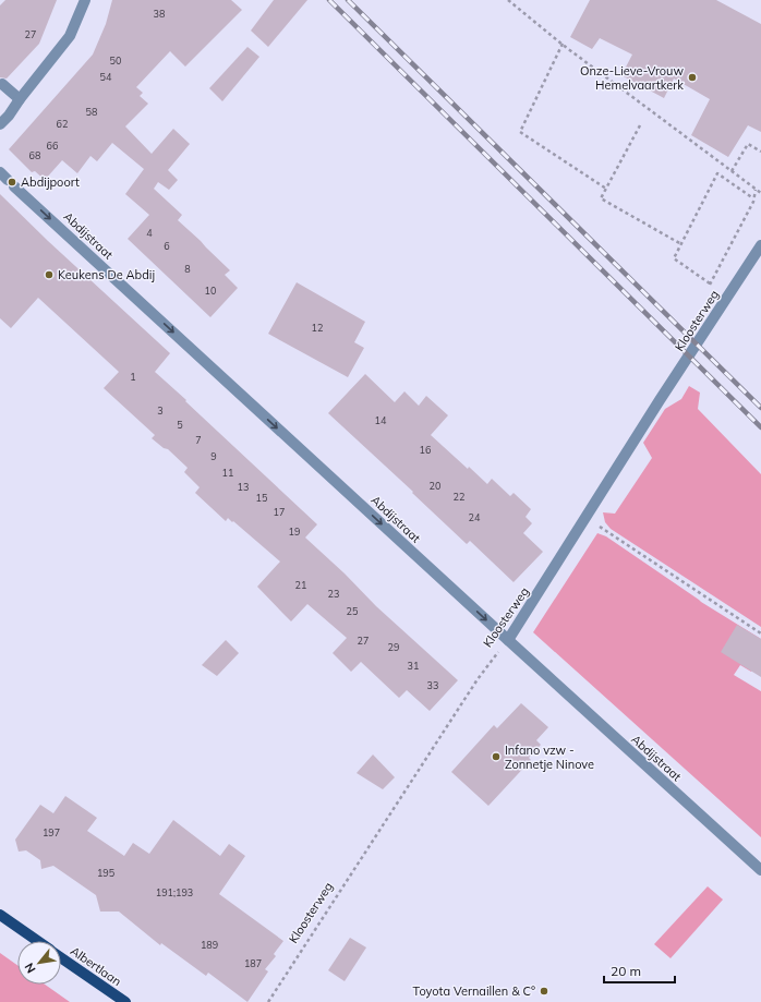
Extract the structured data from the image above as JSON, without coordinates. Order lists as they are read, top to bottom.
{
  "streets": {
    "main road": ["Albertlaan"],
    "street": ["Abdijstraat", "Kloosterweg"]
  },
  "crossings": [
    ["Abdijstraat", "Kloosterweg"]
  ],
  "one_way": ["Abdijstraat"],
  "places": [
    "Onze-Lieve-Vrouw Hemelvaartkerk",
    "Abdijpoort",
    "Keukens De Abdij",
    "Infano vzw - Zonnetje Ninove",
    "Toyota Vernaillen & C°"
  ],
  "house_numbers": [
    "38",
    "27",
    "50",
    "54",
    "58",
    "62",
    "66",
    "68",
    "4",
    "6",
    "8",
    "10",
    "12",
    "1",
    "3",
    "14",
    "5",
    "7",
    "16",
    "9",
    "11",
    "20",
    "13",
    "22",
    "15",
    "17",
    "24",
    "19",
    "21",
    "23",
    "25",
    "27",
    "29",
    "31",
    "33",
    "197",
    "195",
    "191;193",
    "189",
    "187"
  ],
  "scale_bar": "20 m",
  "north": "bottom left"
}
